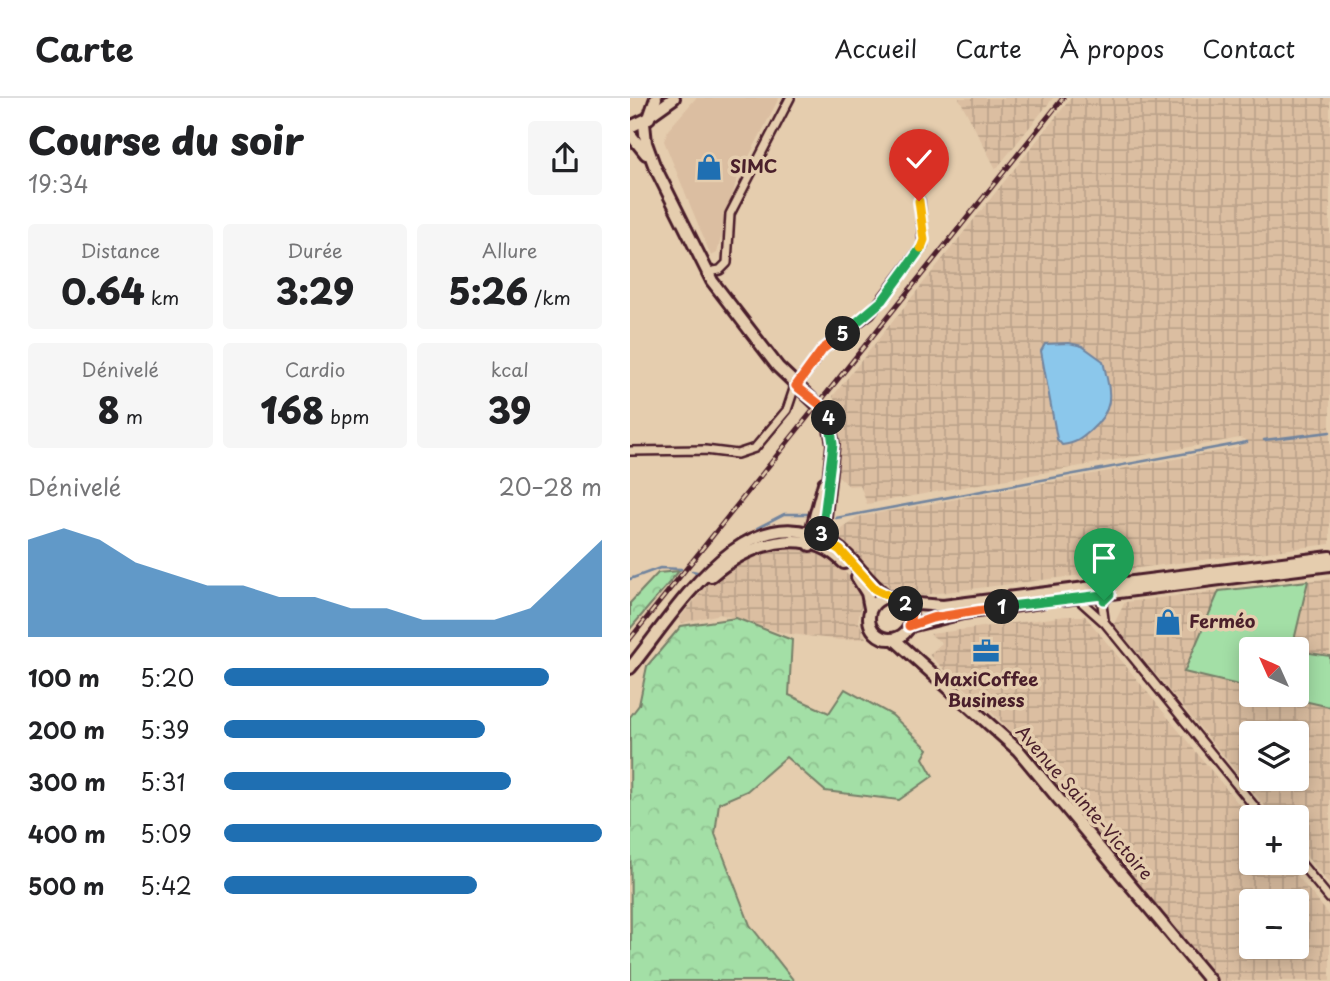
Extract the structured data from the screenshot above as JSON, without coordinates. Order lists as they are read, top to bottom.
{
  "streets": {
    "main road": ["Avenue Sainte-Victoire"]
  },
  "places": {
    "shop": ["SIMC", "Ferméo"],
    "office": ["MaxiCoffee Business"]
  },
  "north": "top left",
  "page": {
    "header": "Carte",
    "nav": [
      "Accueil",
      "Carte",
      "À propos",
      "Contact"
    ],
    "heading": ["Course du soir", "19:34"],
    "stats": [
      ["Distance", "0.64 km"],
      ["Durée", "3:29"],
      ["Allure", "5:26 /km"],
      ["Dénivelé", "8 m"],
      ["Cardio", "168 bpm"],
      ["kcal", "39"]
    ],
    "pins": [
      "5",
      "4",
      "3",
      "2",
      "1"
    ],
    "chart": ["Dénivelé", "20–28 m"],
    "map_buttons": ["+", "−"],
    "list": [
      {
        "name": "100 m",
        "note": "5:20"
      },
      {
        "name": "200 m",
        "note": "5:39"
      },
      {
        "name": "300 m",
        "note": "5:31"
      },
      {
        "name": "400 m",
        "note": "5:09"
      },
      {
        "name": "500 m",
        "note": "5:42"
      }
    ]
  }
}
